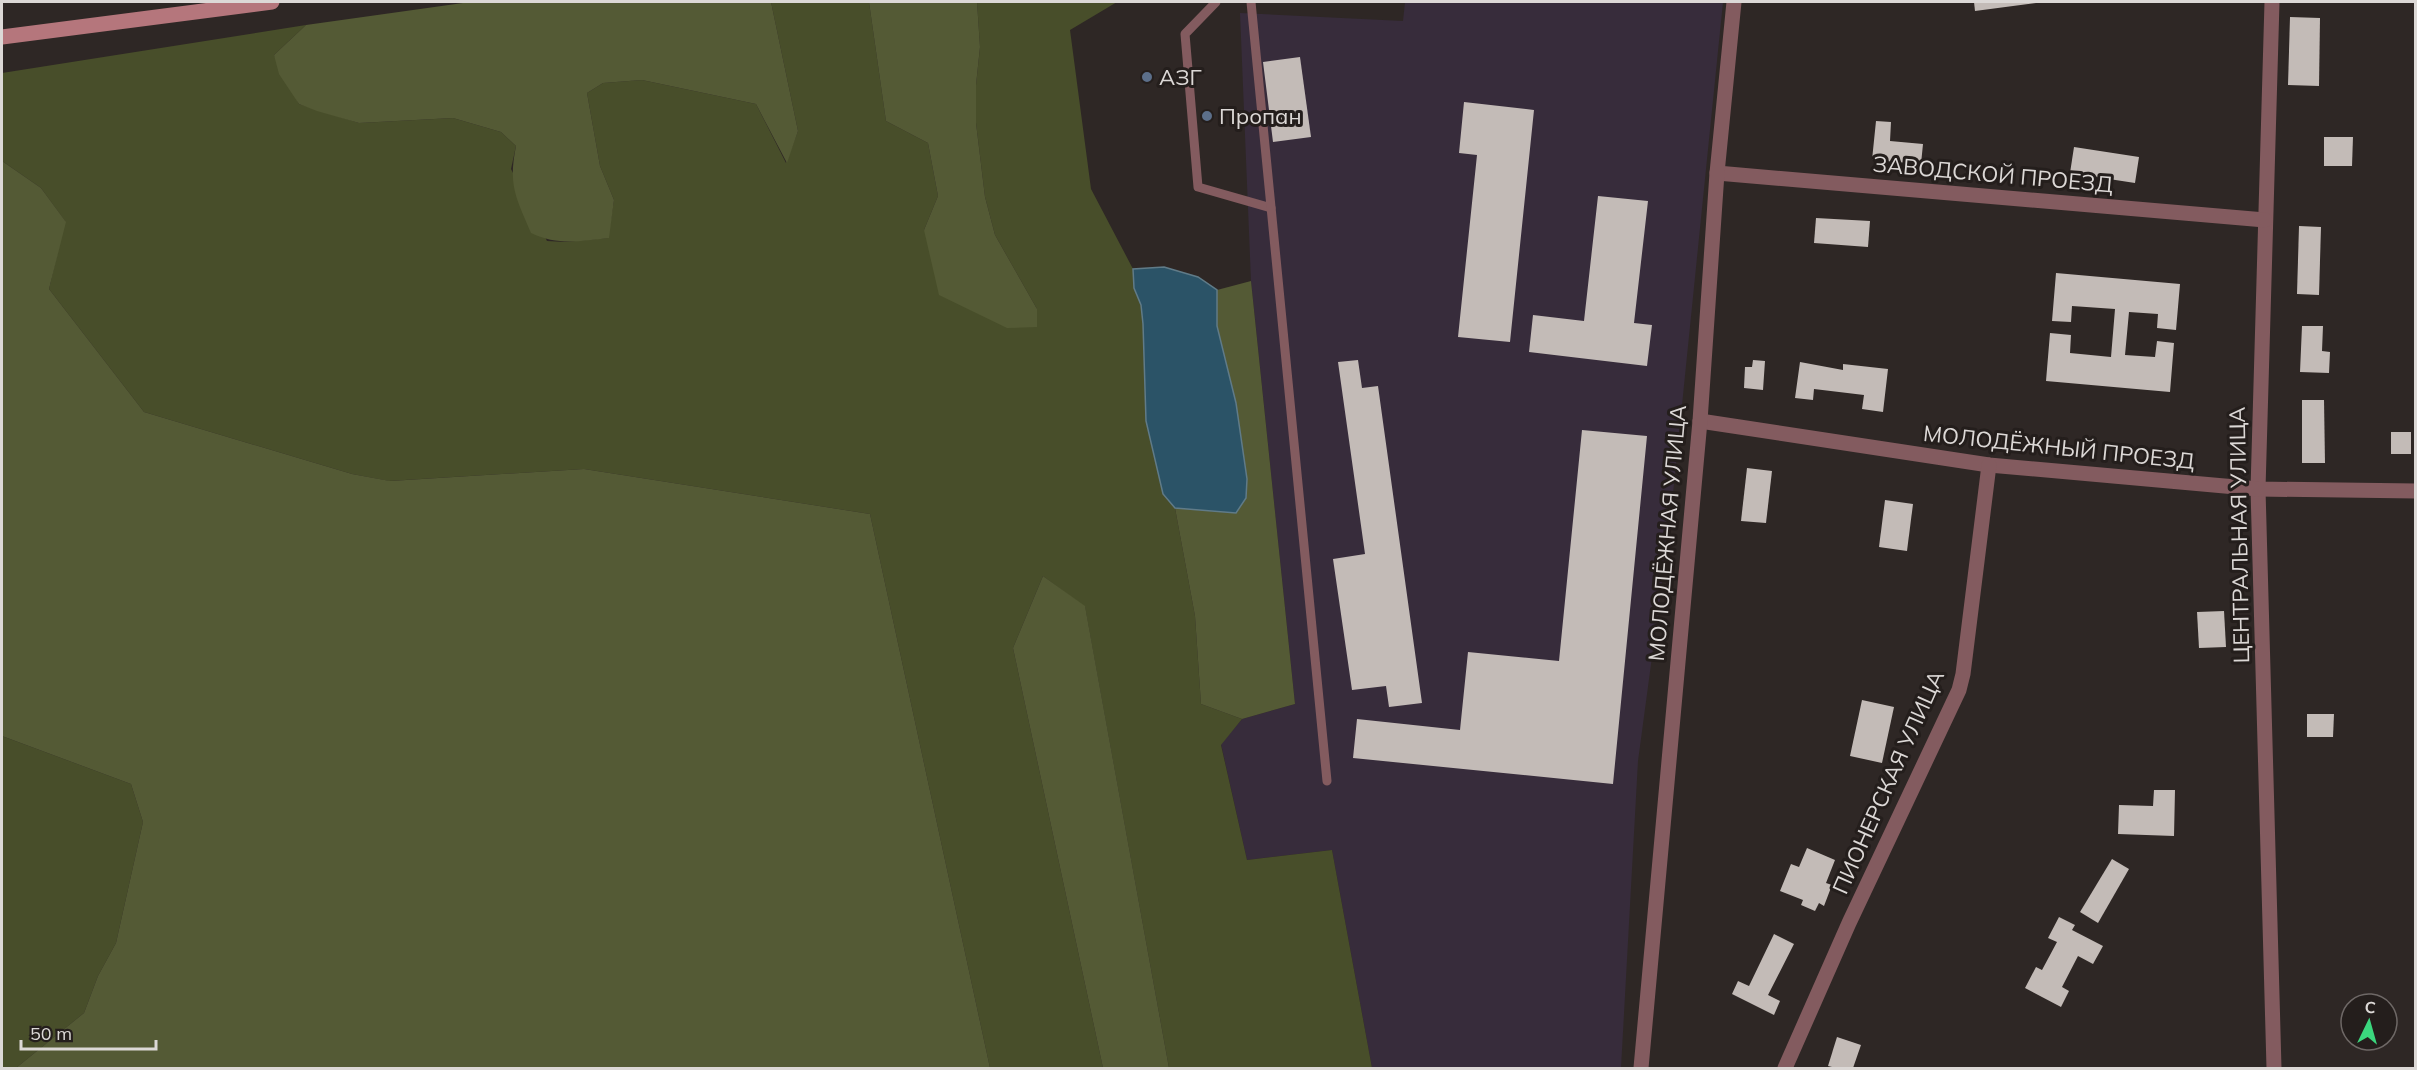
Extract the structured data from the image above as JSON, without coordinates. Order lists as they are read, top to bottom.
{
  "streets": {
    "street": [
      "ЗАВОДСКОЙ ПРОЕЗД",
      "МОЛОДЁЖНЫЙ ПРОЕЗД",
      "МОЛОДЁЖНАЯ УЛИЦА",
      "ЦЕНТРАЛЬНАЯ УЛИЦА",
      "ПИОНЕРСКАЯ УЛИЦА"
    ]
  },
  "crossings": [
    ["ЗАВОДСКОЙ ПРОЕЗД", "МОЛОДЁЖНАЯ УЛИЦА"],
    ["ЗАВОДСКОЙ ПРОЕЗД", "ЦЕНТРАЛЬНАЯ УЛИЦА"],
    ["МОЛОДЁЖНЫЙ ПРОЕЗД", "МОЛОДЁЖНАЯ УЛИЦА"],
    ["МОЛОДЁЖНЫЙ ПРОЕЗД", "ЦЕНТРАЛЬНАЯ УЛИЦА"],
    ["МОЛОДЁЖНЫЙ ПРОЕЗД", "ПИОНЕРСКАЯ УЛИЦА"]
  ],
  "places": ["АЗГ", "Пропан"],
  "scale_bar": "50 m",
  "north": "top"
}
